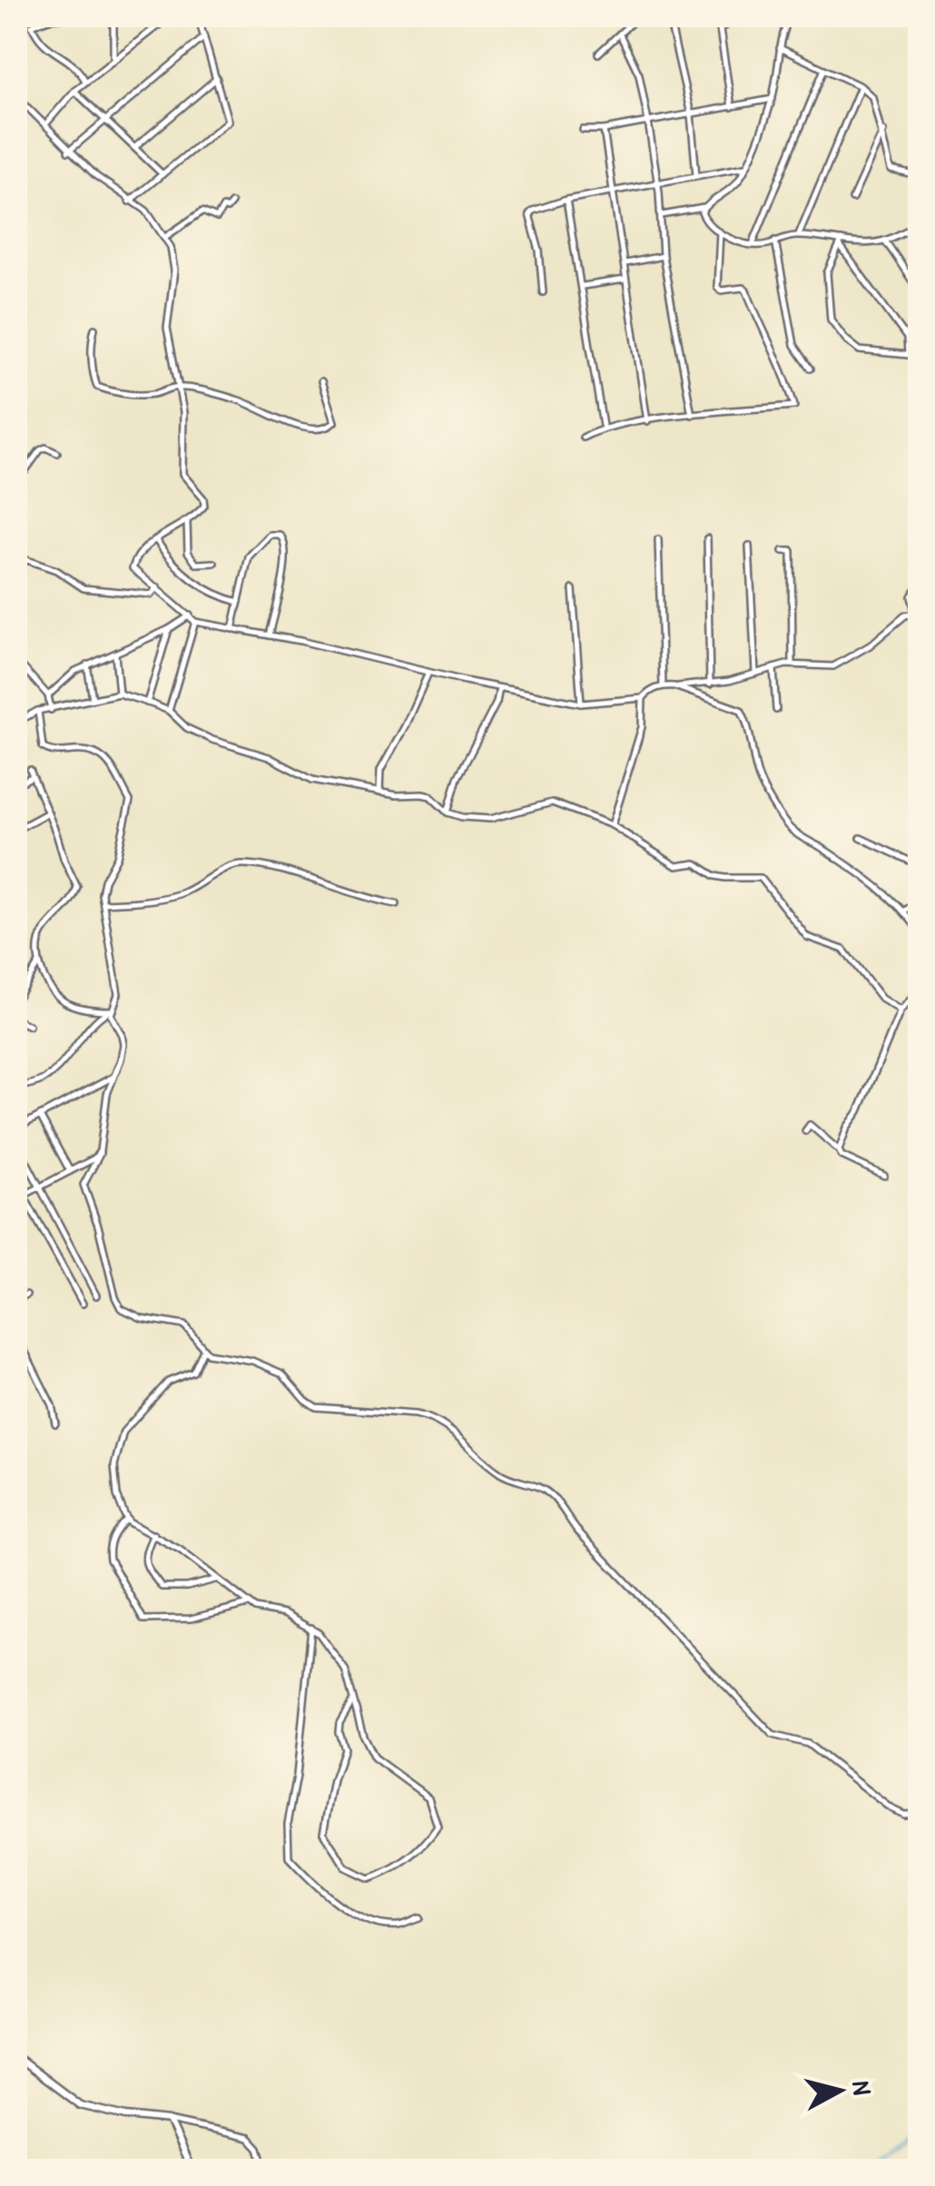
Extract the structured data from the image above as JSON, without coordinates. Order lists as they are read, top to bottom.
{
  "north": "right"
}
